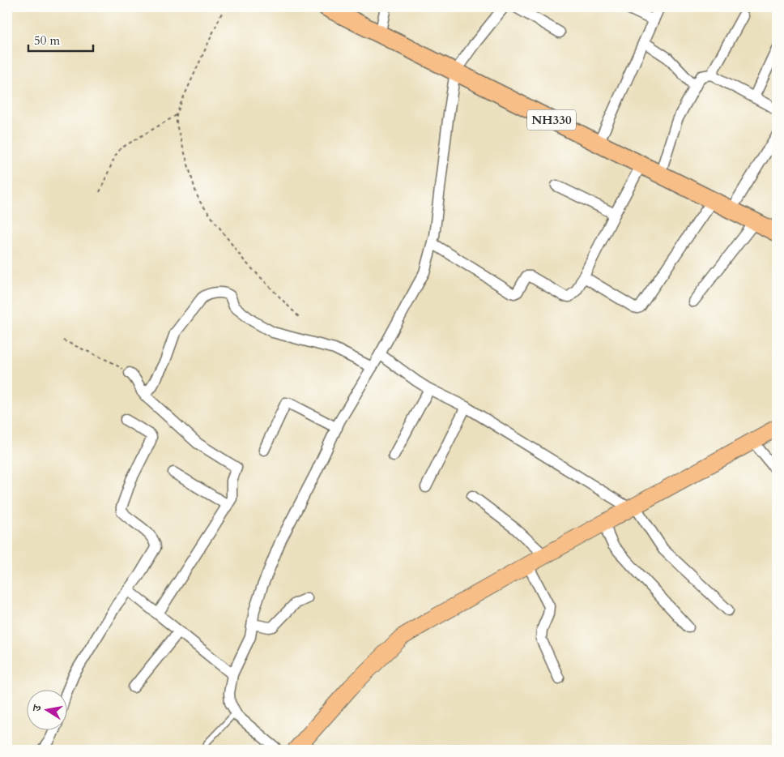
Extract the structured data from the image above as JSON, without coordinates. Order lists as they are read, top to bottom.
{
  "streets": {
    "highway": ["NH330"]
  },
  "scale_bar": "50 m",
  "north": "left"
}
